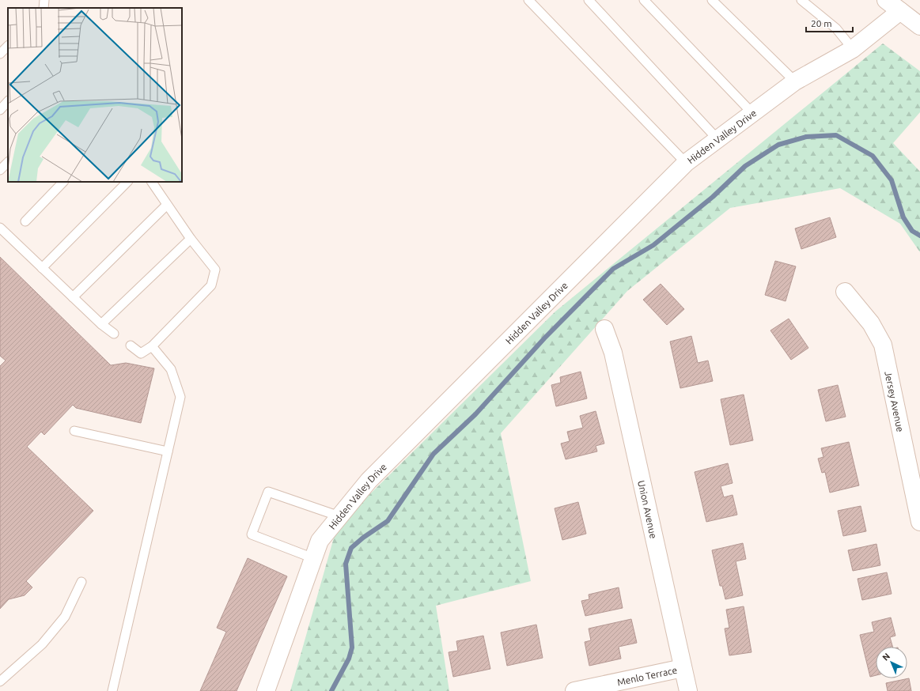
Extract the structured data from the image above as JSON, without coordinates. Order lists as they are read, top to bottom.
{
  "streets": {
    "street": [
      "Hidden Valley Drive",
      "Jersey Avenue",
      "Union Avenue",
      "Menlo Terrace"
    ]
  },
  "crossings": [
    ["Union Avenue", "Menlo Terrace"]
  ],
  "scale_bar": "20 m",
  "north": "top left"
}
